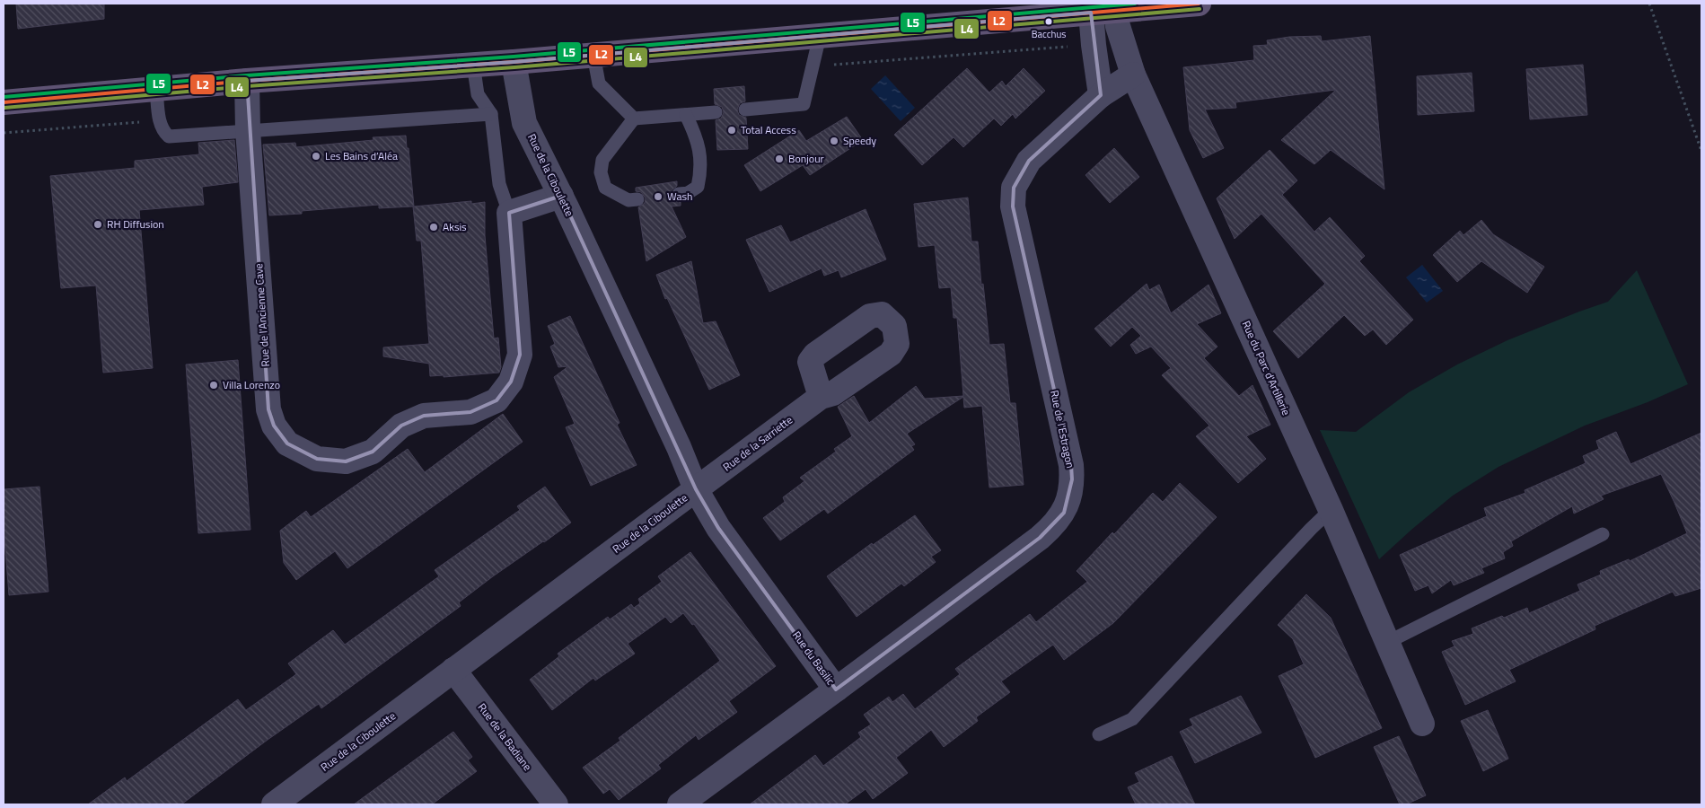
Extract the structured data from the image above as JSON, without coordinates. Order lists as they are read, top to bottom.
{
  "streets": {
    "street": [
      "Rue de la Ciboulette",
      "Rue de l'Ancienne Cave",
      "Rue du Parc d'Artillerie",
      "Rue de l'Estragon",
      "Rue de la Sarriette",
      "Rue du Basilic",
      "Rue de la Badiane"
    ]
  },
  "crossings": [
    ["Rue de la Ciboulette", "Rue de la Sarriette"],
    ["Rue de la Ciboulette", "Rue du Basilic"],
    ["Rue de la Ciboulette", "Rue de la Badiane"],
    ["Rue du Parc d'Artillerie", "Rue de l'Estragon"],
    ["Rue de l'Estragon", "Rue du Basilic"],
    ["Rue de la Sarriette", "Rue du Basilic"]
  ],
  "places": [
    "Bacchus",
    "Total Access",
    "Speedy",
    "Les Bains d’Aléa",
    "Bonjour",
    "Wash",
    "RH Diffusion",
    "Aksis",
    "Villa Lorenzo"
  ],
  "lines": ["transit line L2", "transit line L5", "transit line L4"]
}
